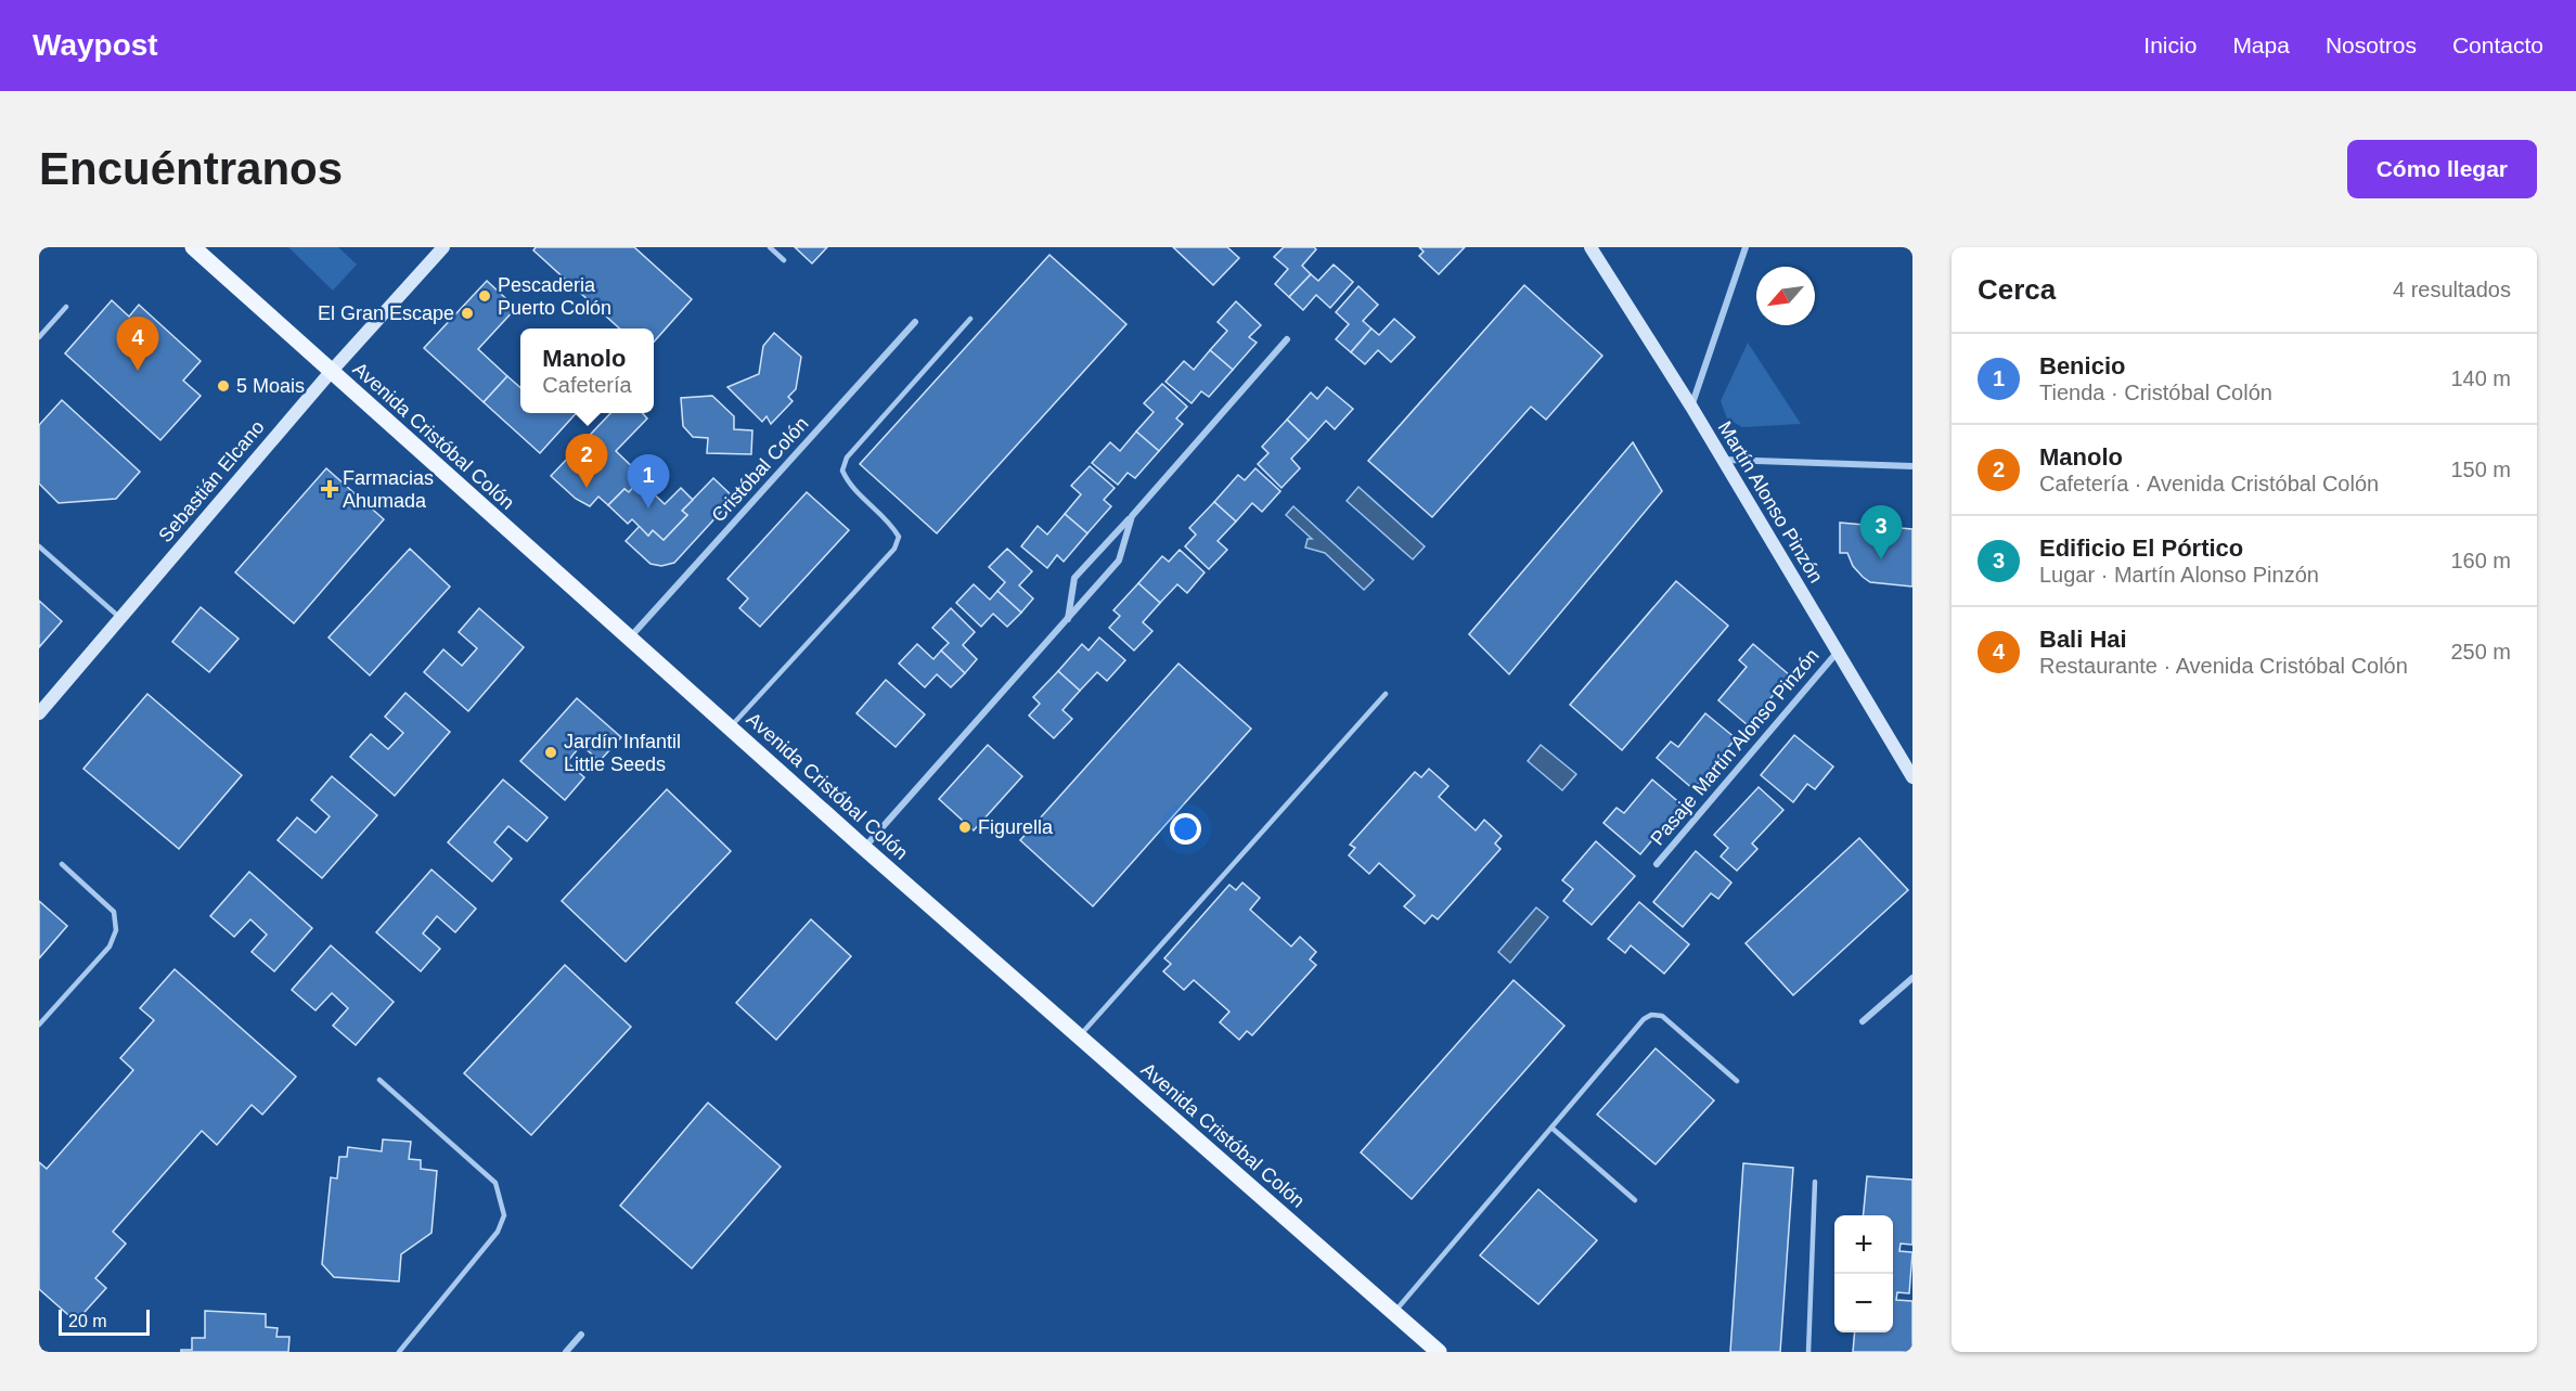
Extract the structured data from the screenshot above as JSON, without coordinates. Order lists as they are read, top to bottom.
{
  "streets": {
    "main road": ["Avenida Cristóbal Colón"],
    "street": [
      "Cristóbal Colón",
      "Sebastián Elcano",
      "Martín Alonso Pinzón",
      "Pasaje Martín Alonso Pinzón"
    ]
  },
  "crossings": [
    ["Avenida Cristóbal Colón", "Cristóbal Colón"],
    ["Avenida Cristóbal Colón", "Sebastián Elcano"],
    ["Martín Alonso Pinzón", "Pasaje Martín Alonso Pinzón"]
  ],
  "places": {
    "other": [
      "Pescaderia Puerto Colón",
      "El Gran Escape",
      "5 Moais",
      "Jardín Infantil Little Seeds",
      "Figurella"
    ],
    "health": ["Farmacias Ahumada"]
  },
  "scale_bar": "20 m",
  "north": "bottom left",
  "page": {
    "header": "Waypost",
    "nav": [
      "Inicio",
      "Mapa",
      "Nosotros",
      "Contacto"
    ],
    "buttons": "Cómo llegar",
    "title": "Encuéntranos",
    "heading": ["Cerca", "4 resultados"],
    "pins": [
      "4",
      "2",
      "1",
      "3"
    ],
    "popup": ["Manolo", "Cafetería"],
    "list": [
      {
        "mark": "1",
        "name": "Benicio",
        "note": "Tienda · Cristóbal Colón",
        "value": "140 m"
      },
      {
        "mark": "2",
        "name": "Manolo",
        "note": "Cafetería · Avenida Cristóbal Colón",
        "value": "150 m"
      },
      {
        "mark": "3",
        "name": "Edificio El Pórtico",
        "note": "Lugar · Martín Alonso Pinzón",
        "value": "160 m"
      },
      {
        "mark": "4",
        "name": "Bali Hai",
        "note": "Restaurante · Avenida Cristóbal Colón",
        "value": "250 m"
      }
    ],
    "map_buttons": ["+", "−"],
    "scale": "20 m"
  }
}
